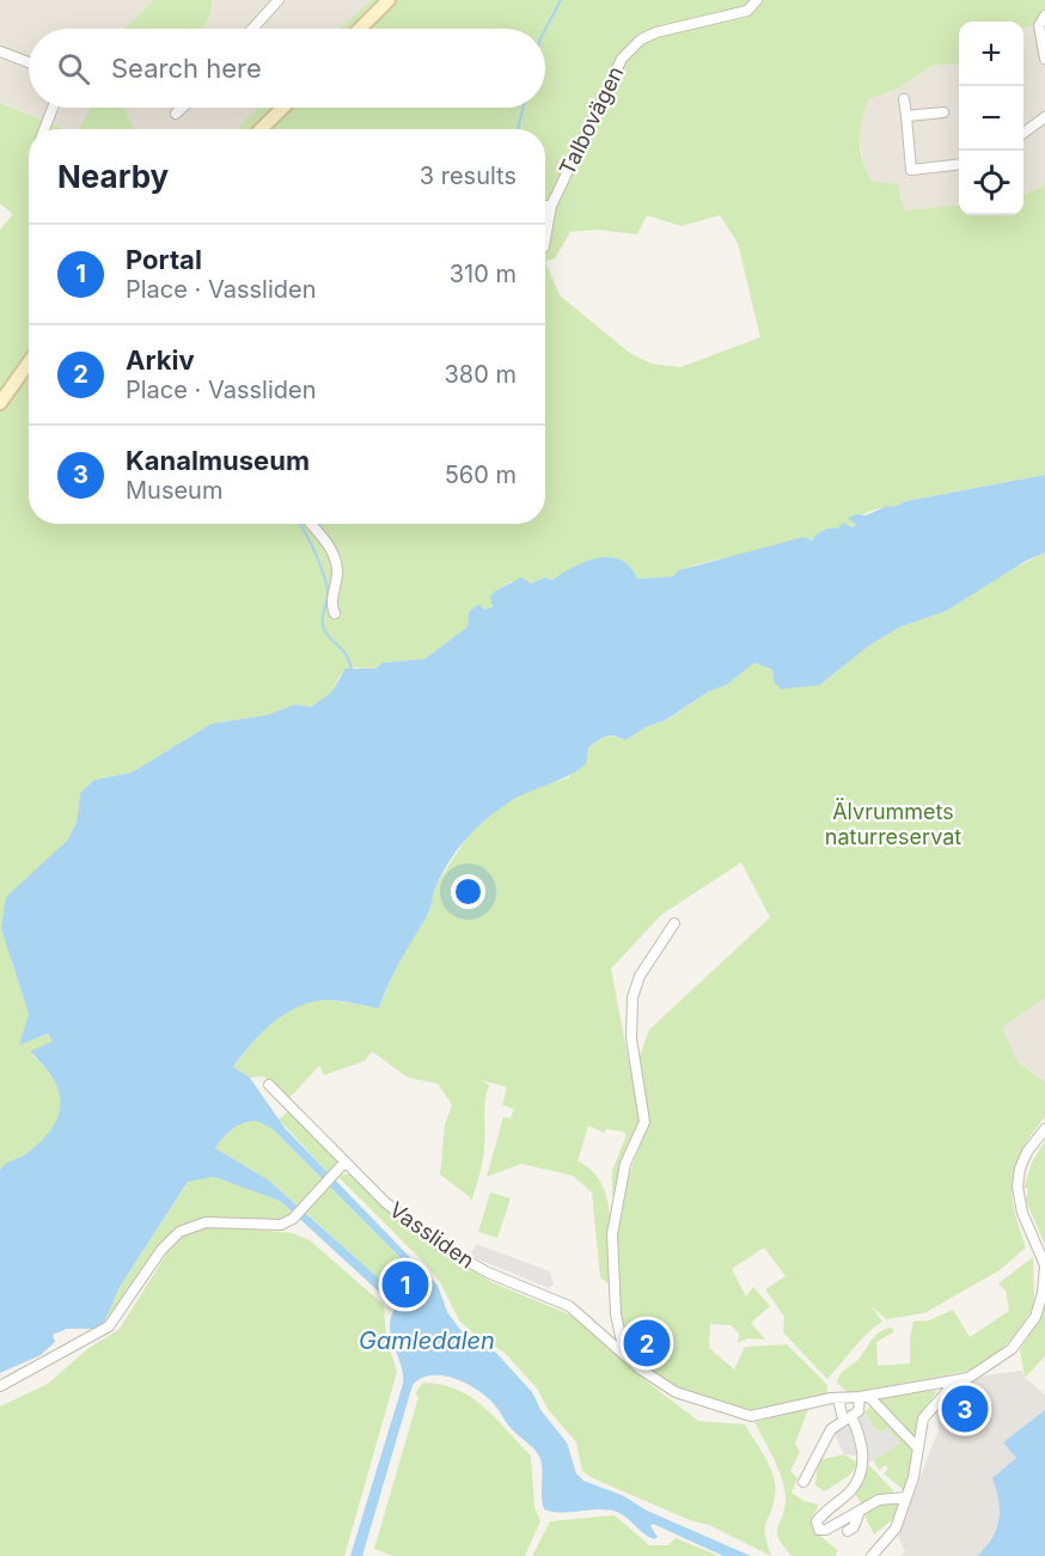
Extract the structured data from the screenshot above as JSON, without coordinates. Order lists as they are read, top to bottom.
{
  "streets": {
    "street": ["Talbovägen", "Vassliden"]
  },
  "water": ["Gamledalen"],
  "parks": ["Älvrummets naturreservat"],
  "page": {
    "map_buttons": ["+", "−"],
    "search": "Search here",
    "heading": ["Nearby", "3 results"],
    "list": [
      {
        "mark": "1",
        "name": "Portal",
        "note": "Place · Vassliden",
        "value": "310 m"
      },
      {
        "mark": "2",
        "name": "Arkiv",
        "note": "Place · Vassliden",
        "value": "380 m"
      },
      {
        "mark": "3",
        "name": "Kanalmuseum",
        "note": "Museum",
        "value": "560 m"
      }
    ],
    "pins": ["1", "2", "3"]
  }
}
